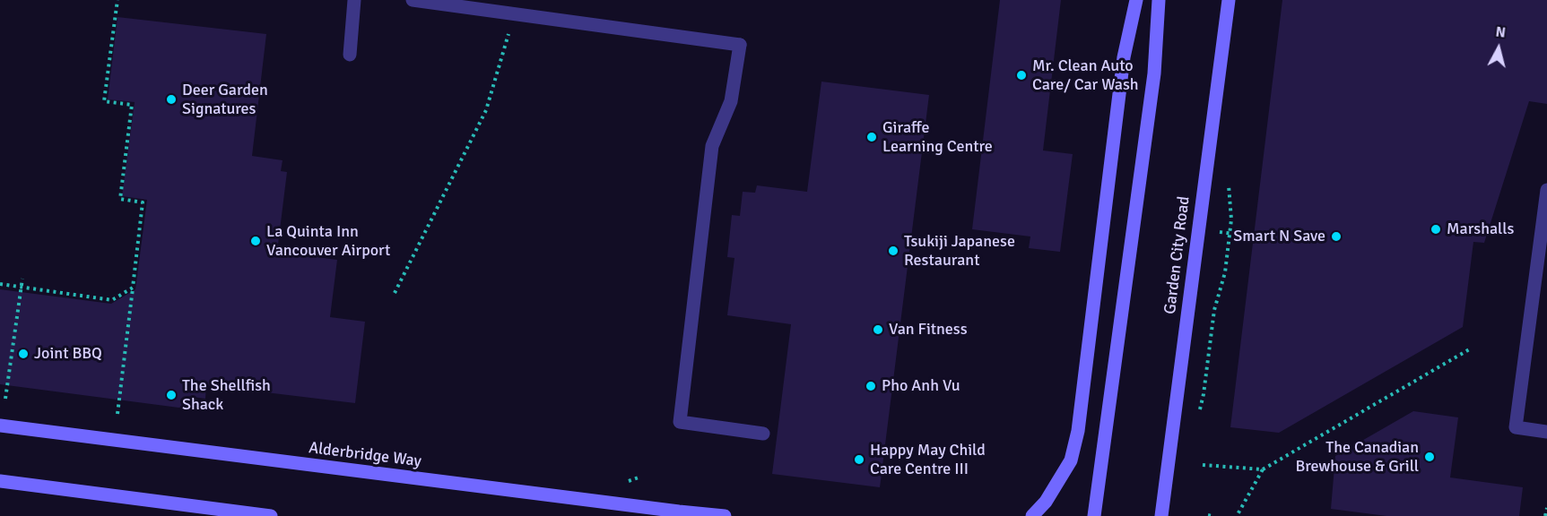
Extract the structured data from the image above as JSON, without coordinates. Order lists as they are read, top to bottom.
{
  "streets": {
    "main road": ["Garden City Road", "Alderbridge Way"]
  },
  "places": [
    "Mr. Clean Auto Care/ Car Wash",
    "Deer Garden Signatures",
    "Giraffe Learning Centre",
    "Marshalls",
    "Smart N Save",
    "La Quinta Inn Vancouver Airport",
    "Tsukiji Japanese Restaurant",
    "Van Fitness",
    "Joint BBQ",
    "Pho Anh Vu",
    "The Shellfish Shack",
    "The Canadian Brewhouse & Grill",
    "Happy May Child Care Centre III"
  ],
  "north": "top"
}
